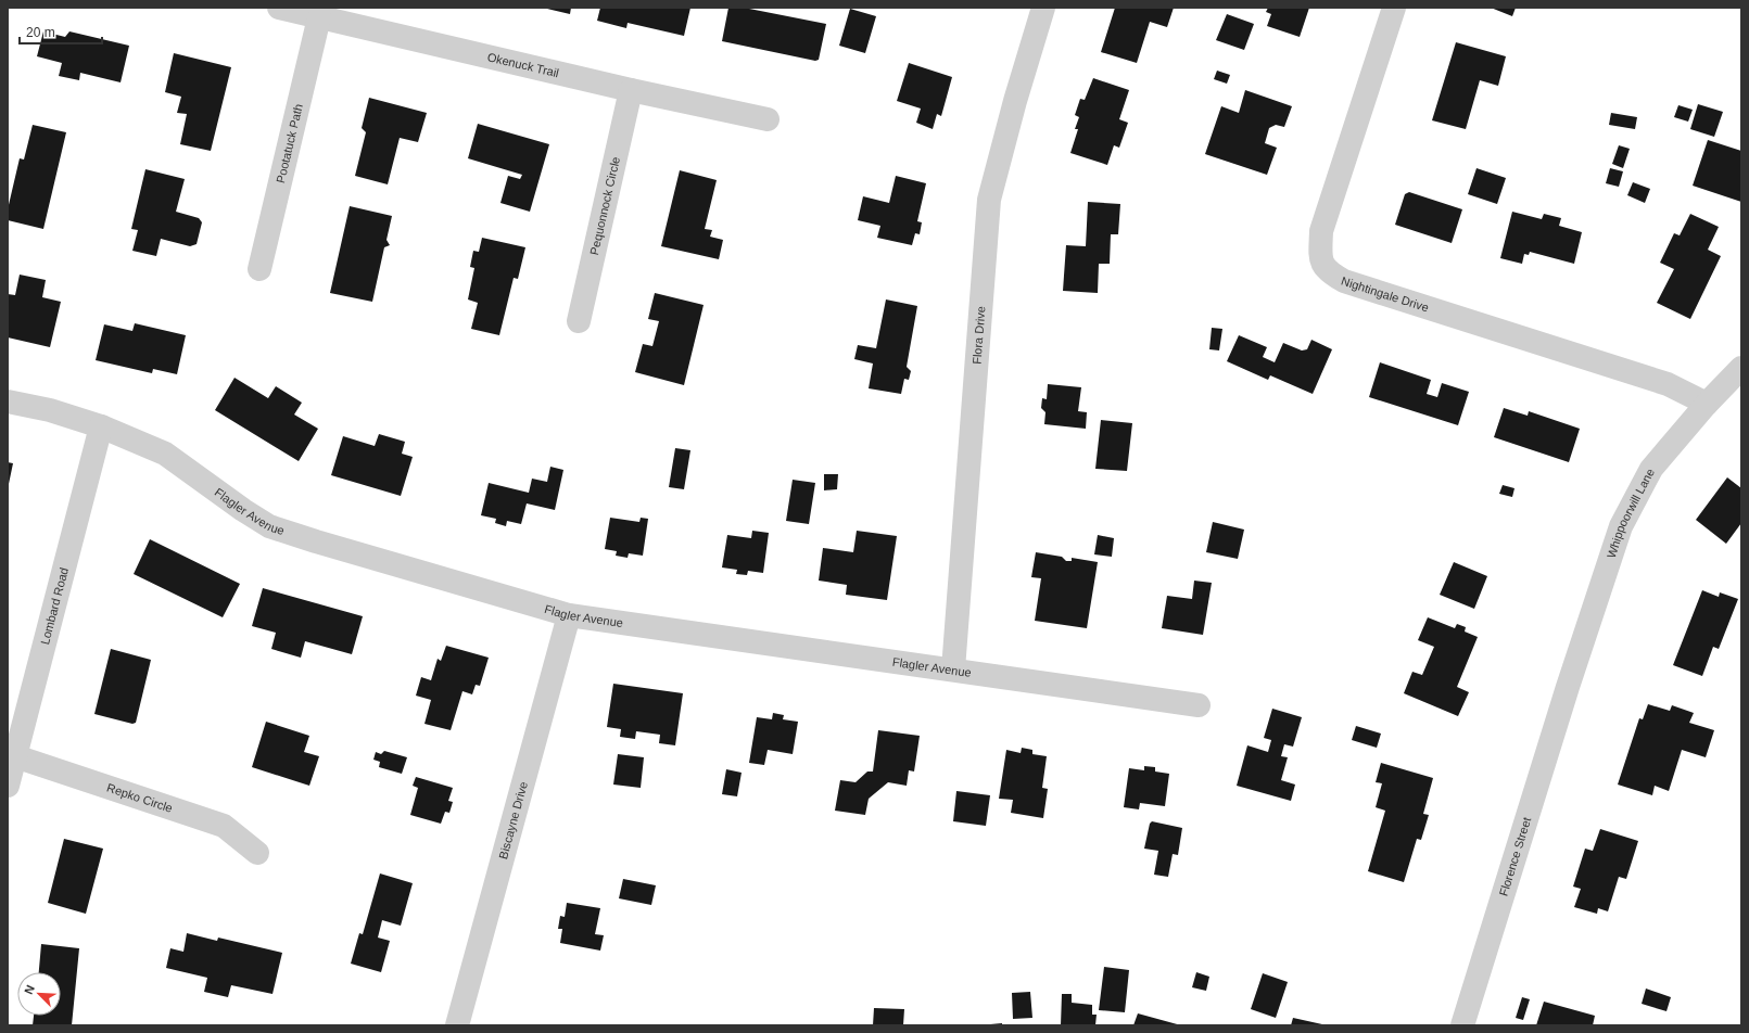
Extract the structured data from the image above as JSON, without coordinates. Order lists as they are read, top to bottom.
{
  "streets": {
    "street": [
      "Okenuck Trail",
      "Pootatuck Path",
      "Pequonnock Circle",
      "Nightingale Drive",
      "Flora Drive",
      "Flagler Avenue",
      "Whippoorwill Lane",
      "Lombard Road",
      "Repko Circle",
      "Biscayne Drive",
      "Florence Street"
    ]
  },
  "crossings": [
    ["Okenuck Trail", "Pootatuck Path"],
    ["Okenuck Trail", "Pequonnock Circle"],
    ["Nightingale Drive", "Whippoorwill Lane"],
    ["Flora Drive", "Flagler Avenue"],
    ["Flagler Avenue", "Lombard Road"],
    ["Flagler Avenue", "Biscayne Drive"],
    ["Whippoorwill Lane", "Florence Street"],
    ["Lombard Road", "Repko Circle"]
  ],
  "scale_bar": "20 m",
  "north": "top left"
}
